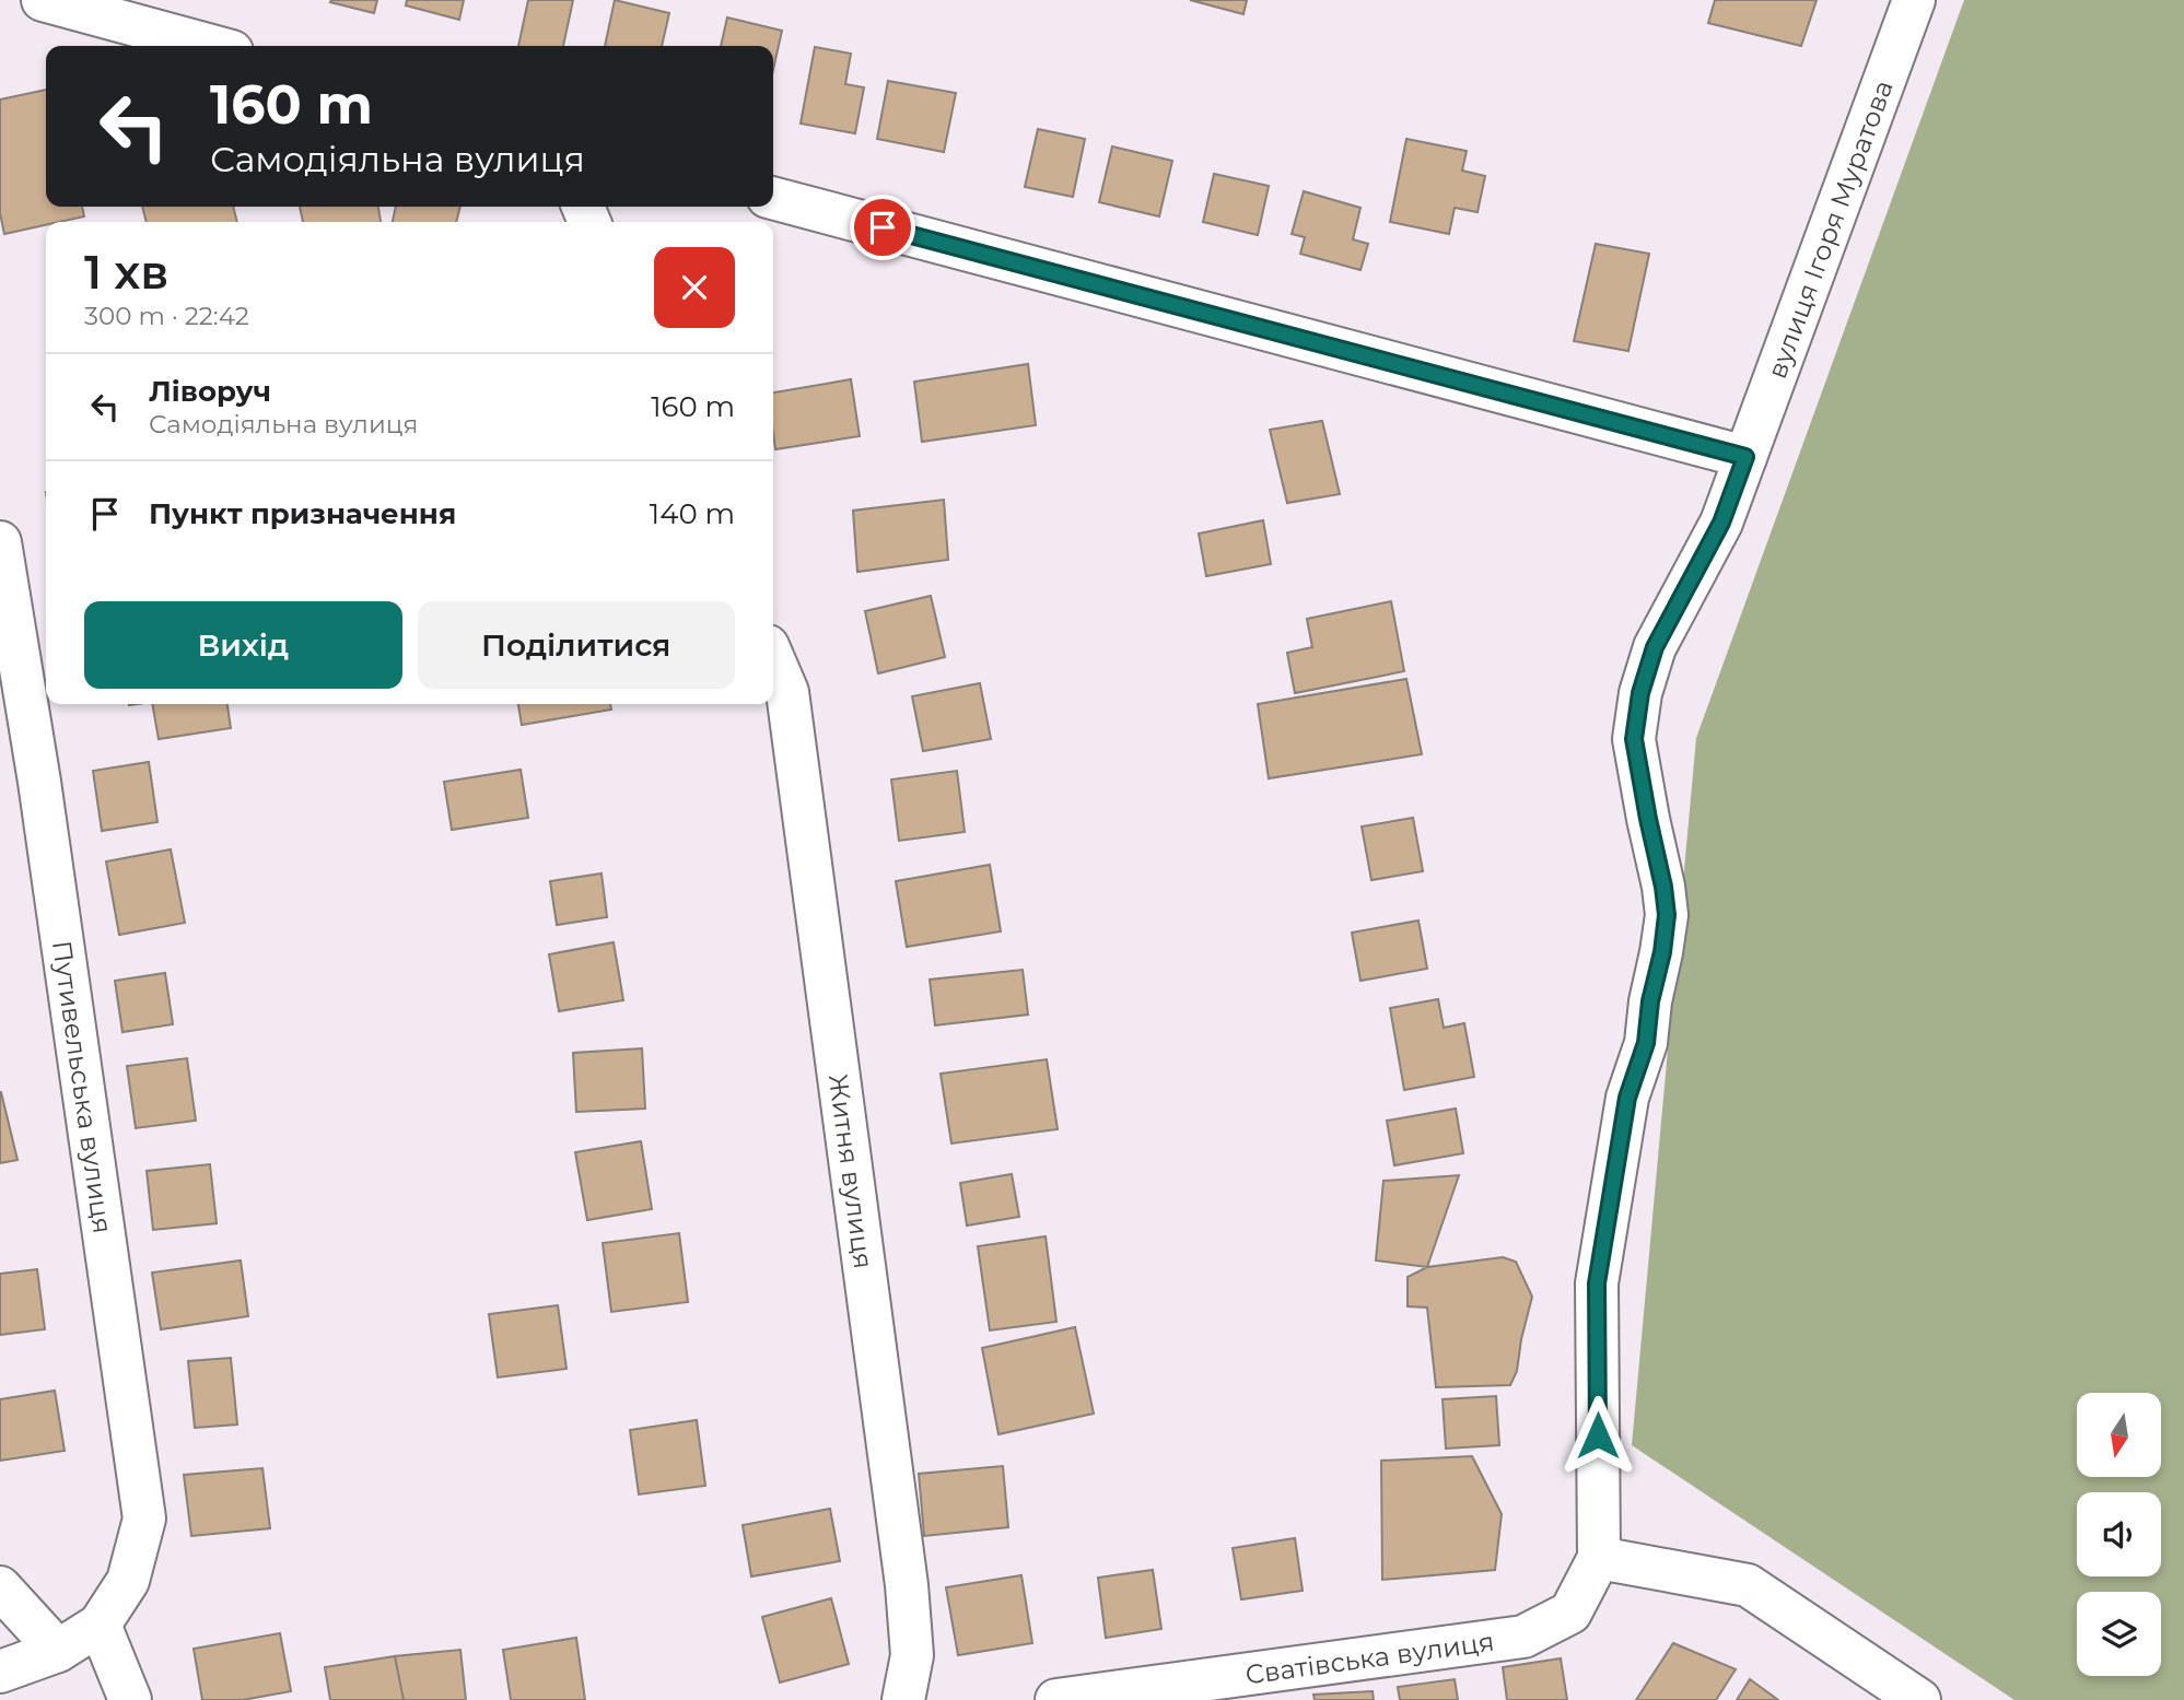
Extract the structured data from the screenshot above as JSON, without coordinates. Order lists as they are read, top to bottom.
{
  "streets": {
    "street": [
      "вулиця Ігоря Муратова",
      "Путивельська вулиця",
      "Житня вулиця",
      "Сватівська вулиця"
    ]
  },
  "crossings": [
    ["вулиця Ігоря Муратова", "Сватівська вулиця"]
  ],
  "north": "bottom",
  "page": {
    "turn": ["160 m", "Самодіяльна вулиця"],
    "heading": ["1 хв", "300 m · 22:42"],
    "list": [
      {
        "name": "Ліворуч",
        "note": "Самодіяльна вулиця",
        "value": "160 m"
      },
      {
        "name": "Пункт призначення",
        "value": "140 m"
      }
    ],
    "buttons": ["Вихід", "Поділитися"]
  }
}
